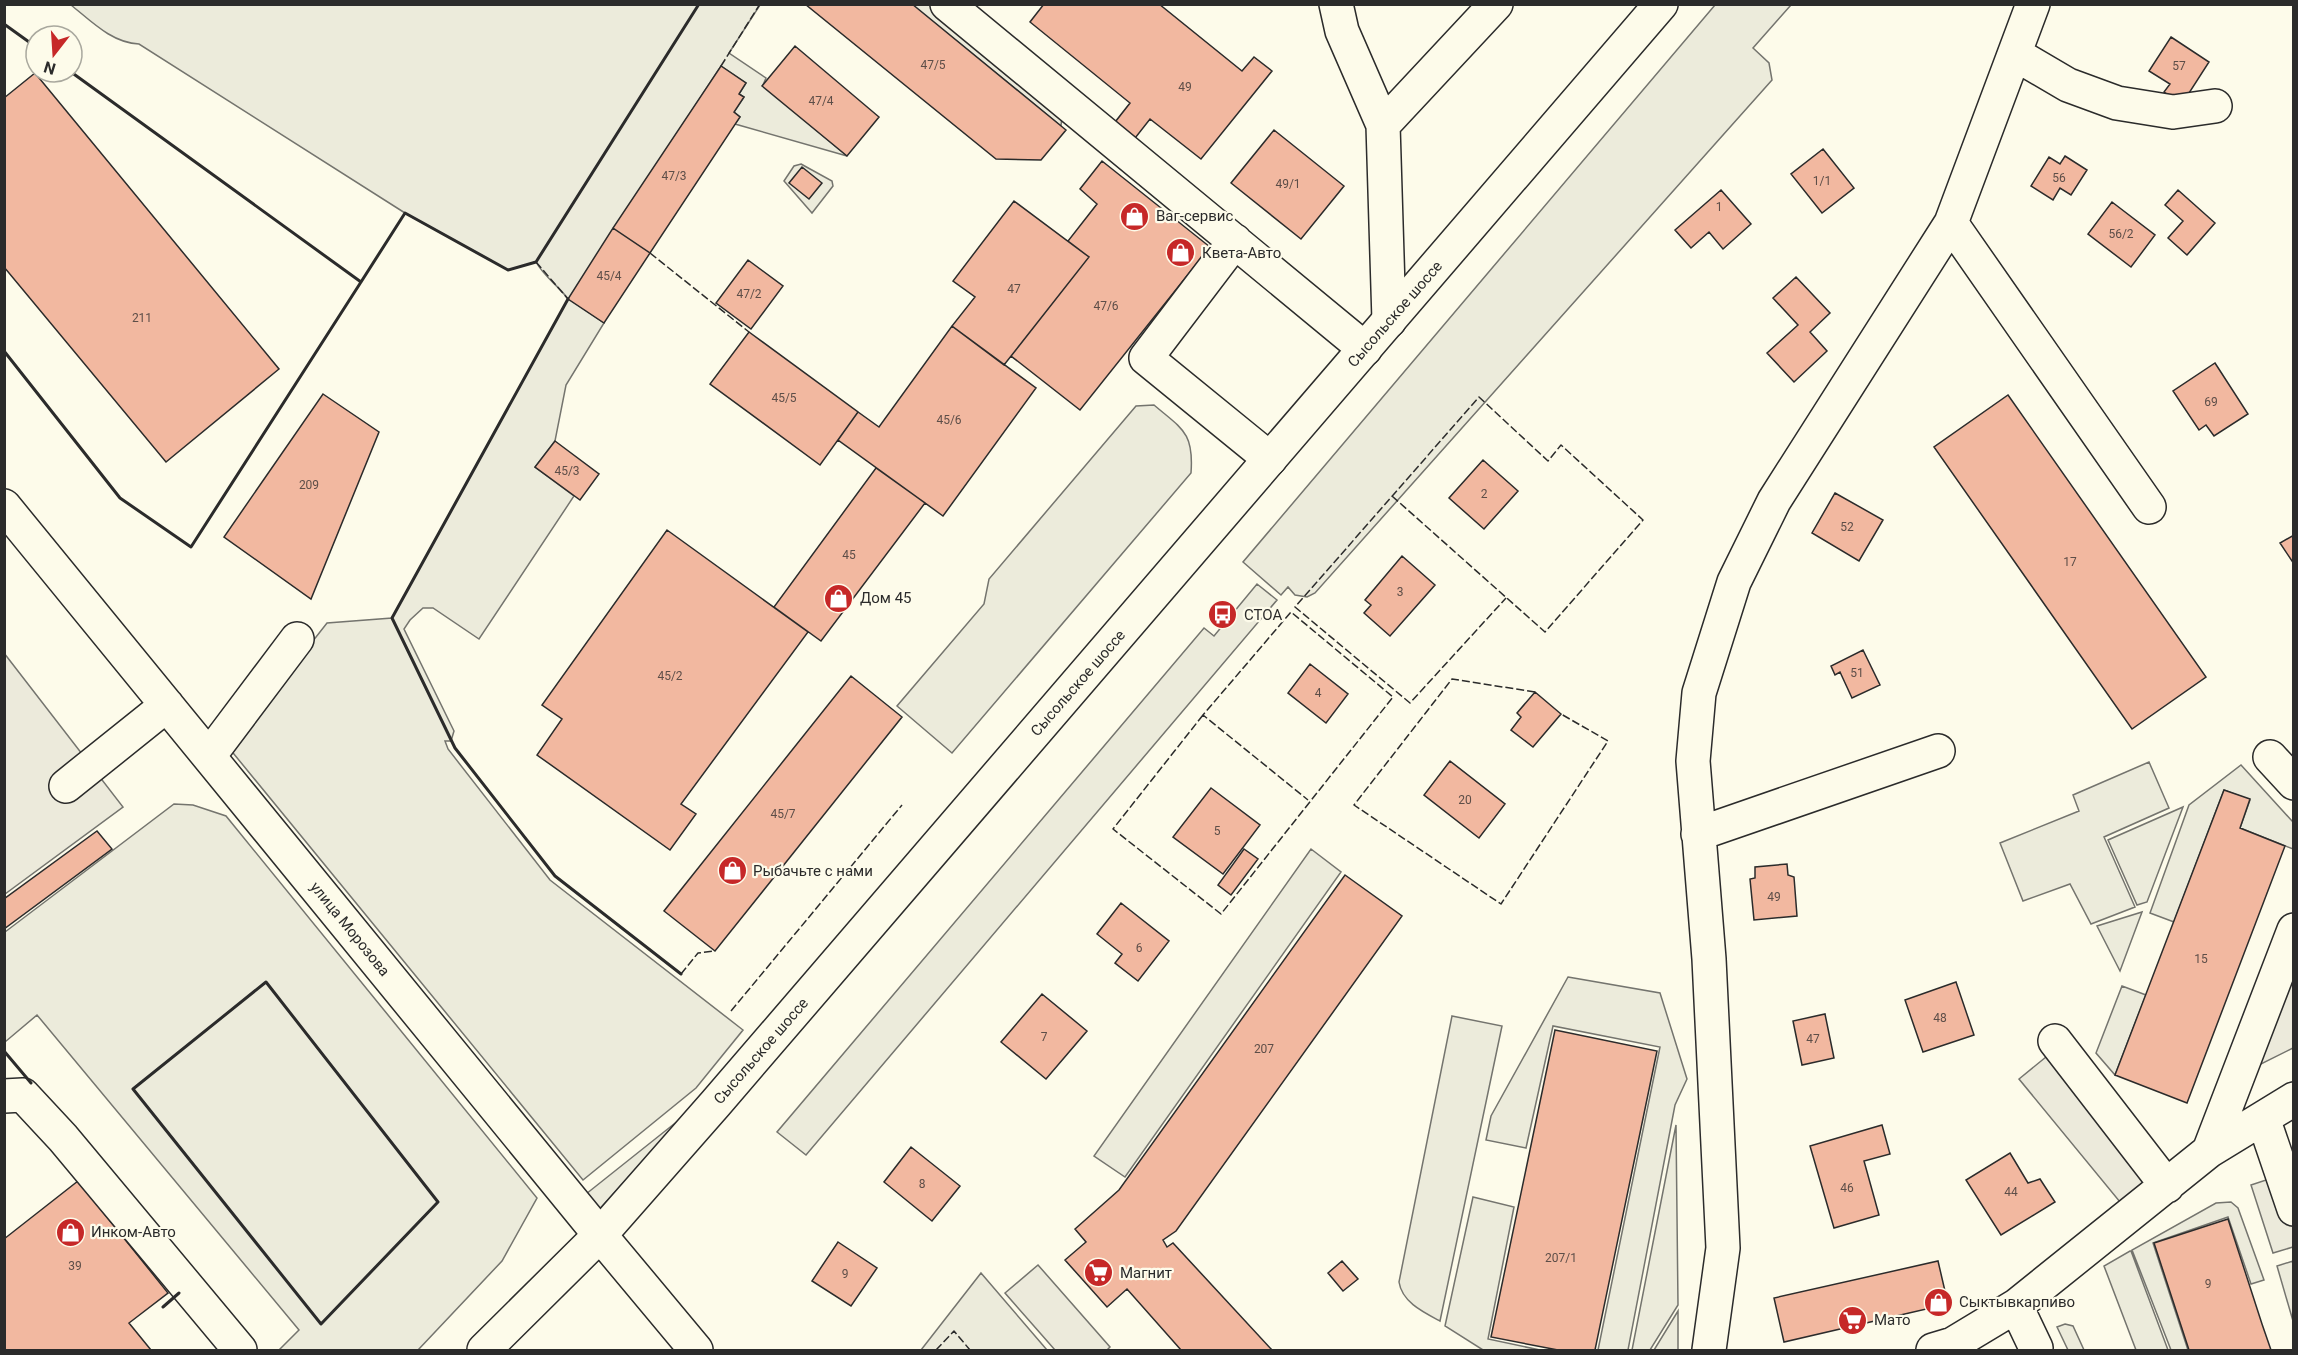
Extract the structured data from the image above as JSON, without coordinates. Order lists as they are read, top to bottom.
{
  "streets": {
    "street": ["Сысольское шоссе", "улица Морозова"]
  },
  "crossings": [
    ["Сысольское шоссе", "улица Морозова"]
  ],
  "places": {
    "shop": [
      "Ваг-сервис",
      "Квета-Авто",
      "Дом 45",
      "Рыбачьте с нами",
      "Инком-Авто",
      "Сыктывкарпиво"
    ],
    "bus stop": ["СТОА"],
    "supermarket": ["Магнит", "Мато"]
  },
  "house_numbers": [
    "47/5",
    "57",
    "49",
    "47/4",
    "47/3",
    "56",
    "1/1",
    "49/1",
    "1",
    "56/2",
    "45/4",
    "47",
    "47/2",
    "47/6",
    "211",
    "45/5",
    "69",
    "45/6",
    "45/3",
    "209",
    "2",
    "52",
    "45",
    "17",
    "3",
    "51",
    "45/2",
    "4",
    "20",
    "45/7",
    "5",
    "49",
    "6",
    "15",
    "48",
    "7",
    "47",
    "207",
    "8",
    "46",
    "44",
    "207/1",
    "39",
    "9",
    "9"
  ],
  "north": "bottom"
}
